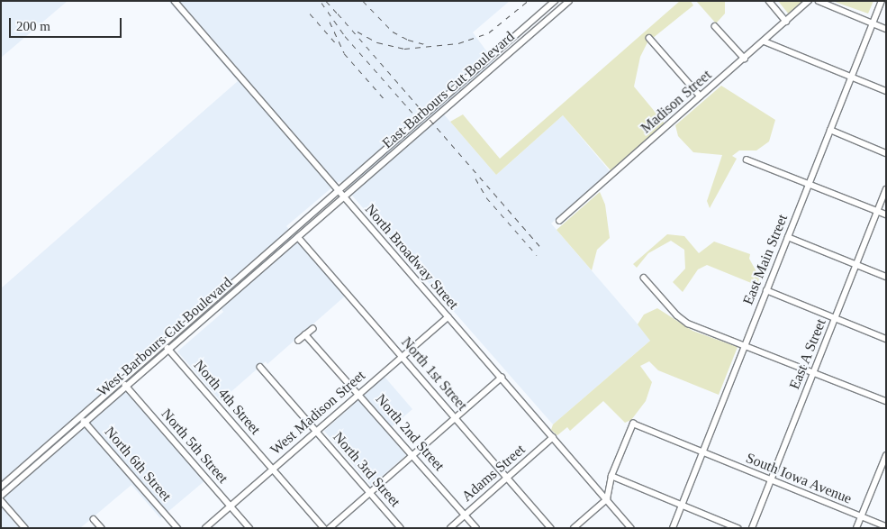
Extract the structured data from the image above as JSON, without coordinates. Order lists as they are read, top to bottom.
{
  "streets": {
    "street": [
      "East Barbours Cut Boulevard",
      "Madison Street",
      "North Broadway Street",
      "East Main Street",
      "West Barbours Cut Boulevard",
      "East A Street",
      "North 1st Street",
      "North 4th Street",
      "West Madison Street",
      "North 2nd Street",
      "North 5th Street",
      "North 6th Street",
      "North 3rd Street",
      "Adams Street",
      "South Iowa Avenue"
    ]
  },
  "crossings": [
    ["East Barbours Cut Boulevard", "North Broadway Street"],
    ["East Barbours Cut Boulevard", "West Barbours Cut Boulevard"],
    ["North Broadway Street", "West Barbours Cut Boulevard"],
    ["North Broadway Street", "West Madison Street"],
    ["North Broadway Street", "Adams Street"],
    ["East Main Street", "South Iowa Avenue"],
    ["West Barbours Cut Boulevard", "North 1st Street"],
    ["West Barbours Cut Boulevard", "North 4th Street"],
    ["West Barbours Cut Boulevard", "North 5th Street"],
    ["West Barbours Cut Boulevard", "North 6th Street"],
    ["East A Street", "South Iowa Avenue"],
    ["North 1st Street", "West Madison Street"],
    ["North 1st Street", "Adams Street"],
    ["North 4th Street", "West Madison Street"],
    ["West Madison Street", "North 2nd Street"],
    ["West Madison Street", "North 5th Street"],
    ["West Madison Street", "North 3rd Street"],
    ["North 2nd Street", "Adams Street"]
  ],
  "scale_bar": "200 m"
}
